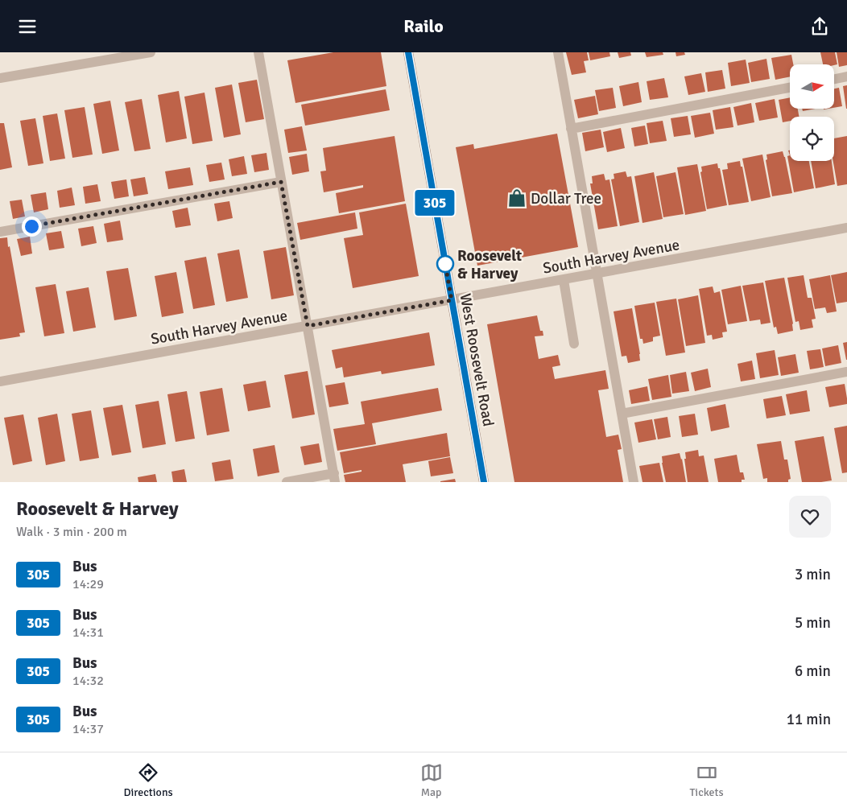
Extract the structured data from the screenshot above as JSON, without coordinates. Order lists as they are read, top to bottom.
{
  "streets": {
    "main road": ["West Roosevelt Road"],
    "street": ["South Harvey Avenue"]
  },
  "crossings": [
    ["South Harvey Avenue", "West Roosevelt Road"]
  ],
  "places": {
    "shop": ["Dollar Tree"],
    "other": ["Roosevelt & Harvey"]
  },
  "lines": ["bus line 305"],
  "north": "right",
  "page": {
    "header": "Railo",
    "on_map": "305",
    "heading": ["Roosevelt & Harvey", "Walk · 3 min · 200 m"],
    "list": [
      {
        "mark": "305",
        "name": "Bus",
        "note": "14:29",
        "value": "3 min"
      },
      {
        "mark": "305",
        "name": "Bus",
        "note": "14:31",
        "value": "5 min"
      },
      {
        "mark": "305",
        "name": "Bus",
        "note": "14:32",
        "value": "6 min"
      },
      {
        "mark": "305",
        "name": "Bus",
        "note": "14:37",
        "value": "11 min"
      }
    ],
    "tabs": ["Directions", "Map", "Tickets"]
  }
}
